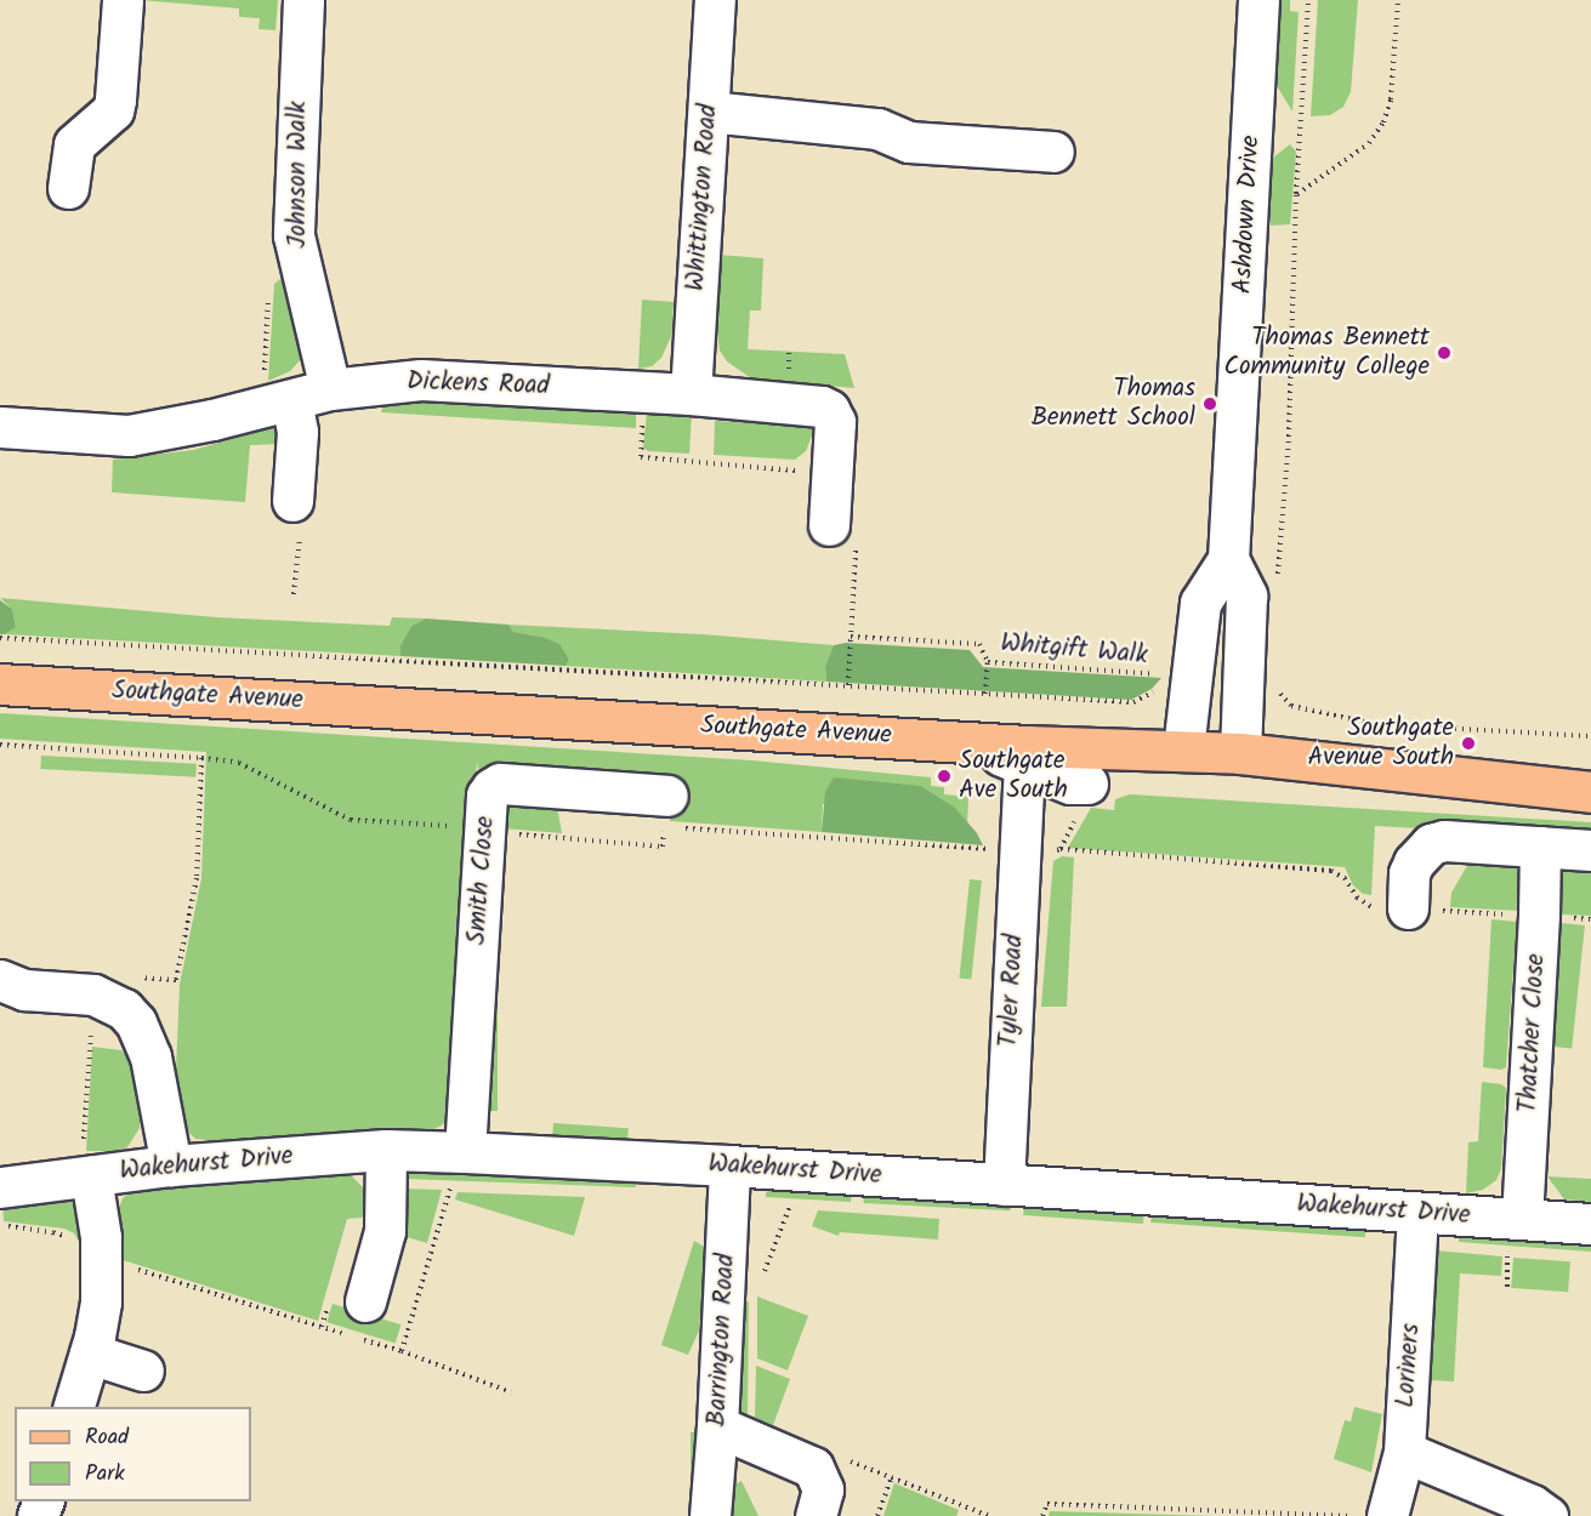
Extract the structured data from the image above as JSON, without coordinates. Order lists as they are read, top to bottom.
{
  "streets": {
    "main road": ["Southgate Avenue"],
    "street": [
      "Johnson Walk",
      "Whittington Road",
      "Ashdown Drive",
      "Dickens Road",
      "Smith Close",
      "Tyler Road",
      "Thatcher Close",
      "Wakehurst Drive",
      "Barrington Road",
      "Loriners"
    ],
    "path": ["Whitgift Walk"]
  },
  "crossings": [
    ["Johnson Walk", "Dickens Road"],
    ["Whittington Road", "Dickens Road"],
    ["Ashdown Drive", "Whitgift Walk"],
    ["Ashdown Drive", "Southgate Avenue"],
    ["Southgate Avenue", "Tyler Road"],
    ["Smith Close", "Wakehurst Drive"],
    ["Tyler Road", "Wakehurst Drive"],
    ["Thatcher Close", "Wakehurst Drive"],
    ["Wakehurst Drive", "Barrington Road"],
    ["Wakehurst Drive", "Loriners"]
  ],
  "places": [
    "Thomas Bennett Community College",
    "Thomas Bennett School",
    "Southgate Avenue South",
    "Southgate Ave South"
  ],
  "legend": ["Road", "Park"]
}
